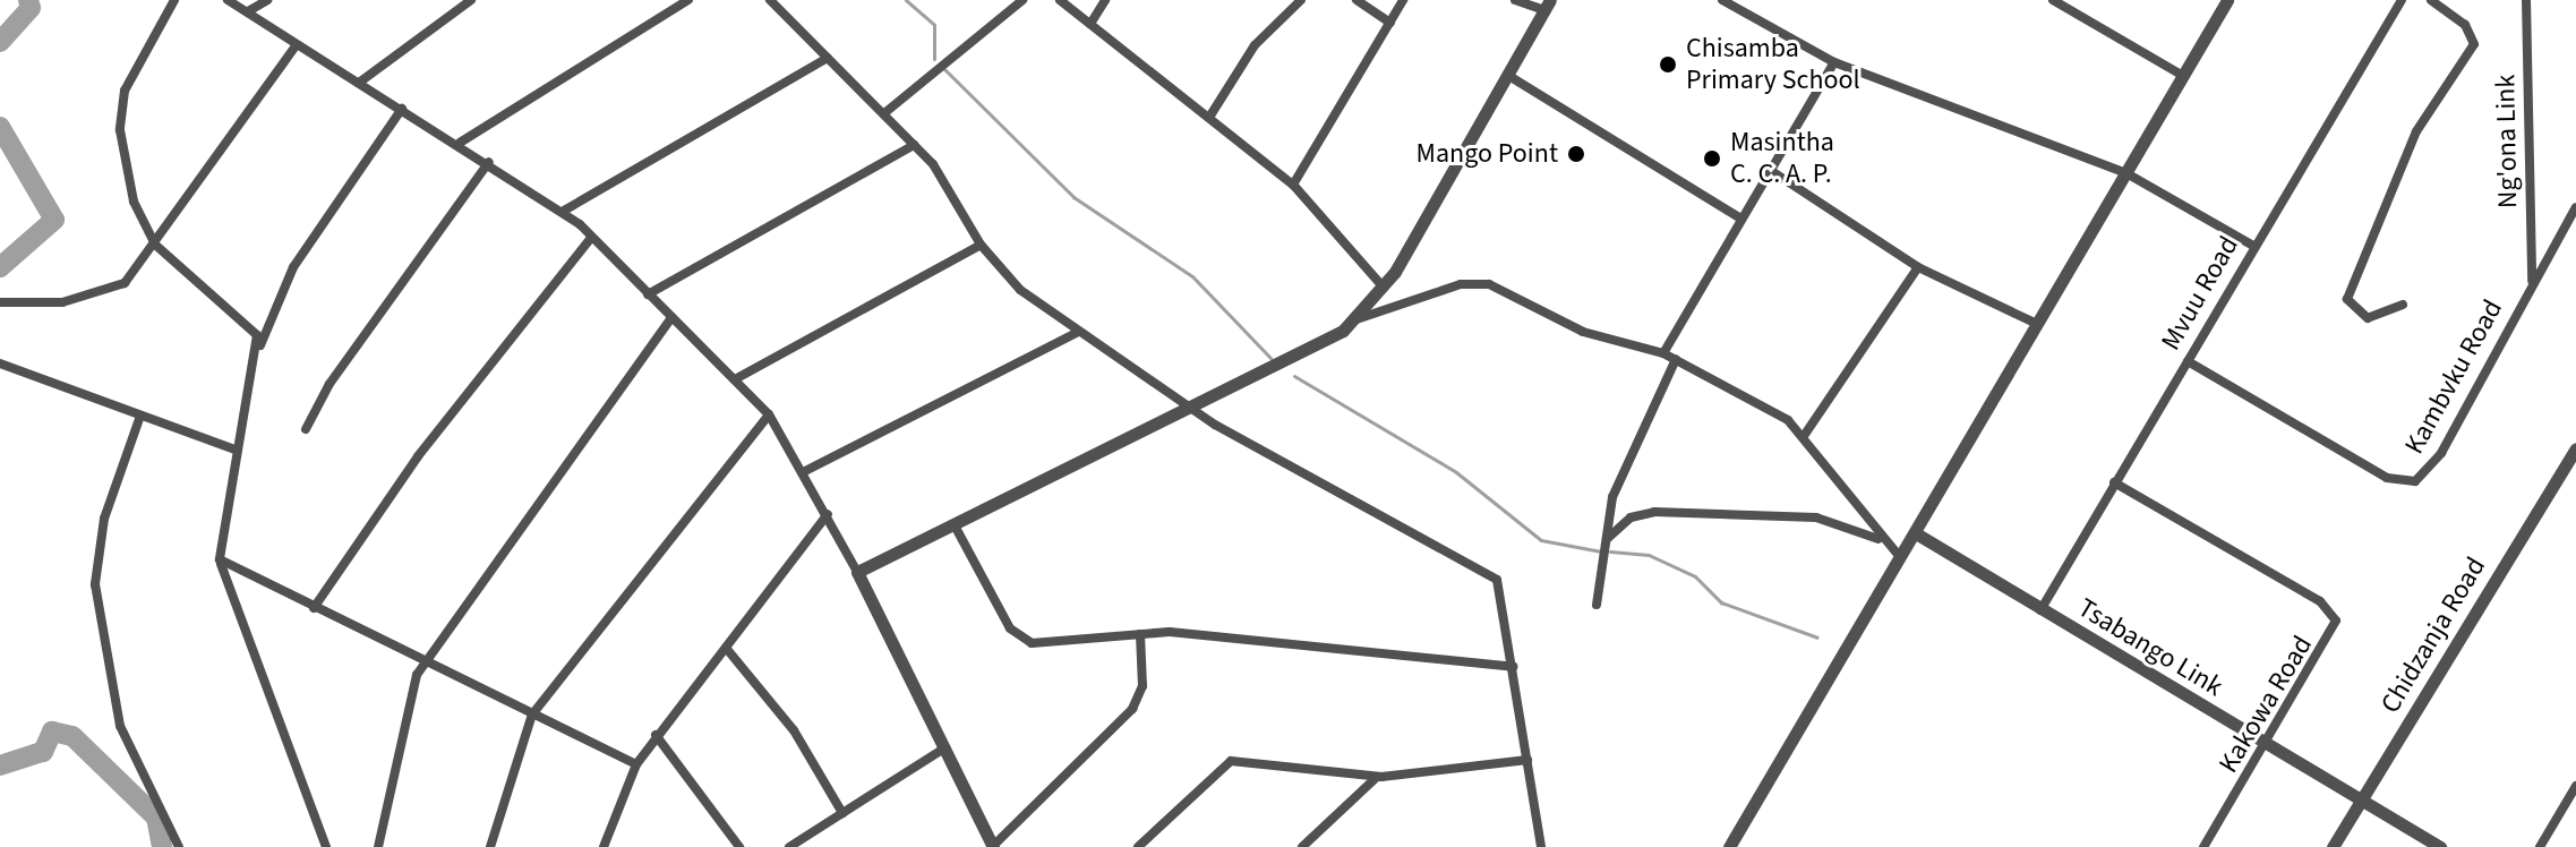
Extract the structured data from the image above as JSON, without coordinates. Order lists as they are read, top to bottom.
{
  "streets": {
    "street": [
      "Ng'ona Link",
      "Mvuu Road",
      "Kambvku Road",
      "Chidzanja Road",
      "Tsabango Link",
      "Kakowa Road"
    ]
  },
  "crossings": [
    ["Ng'ona Link", "Kambvku Road"],
    ["Mvuu Road", "Kambvku Road"],
    ["Mvuu Road", "Tsabango Link"],
    ["Mvuu Road", "Kakowa Road"],
    ["Chidzanja Road", "Tsabango Link"],
    ["Tsabango Link", "Kakowa Road"]
  ],
  "places": ["Chisamba Primary School", "Mango Point", "Masintha C. C. A. P."]
}
